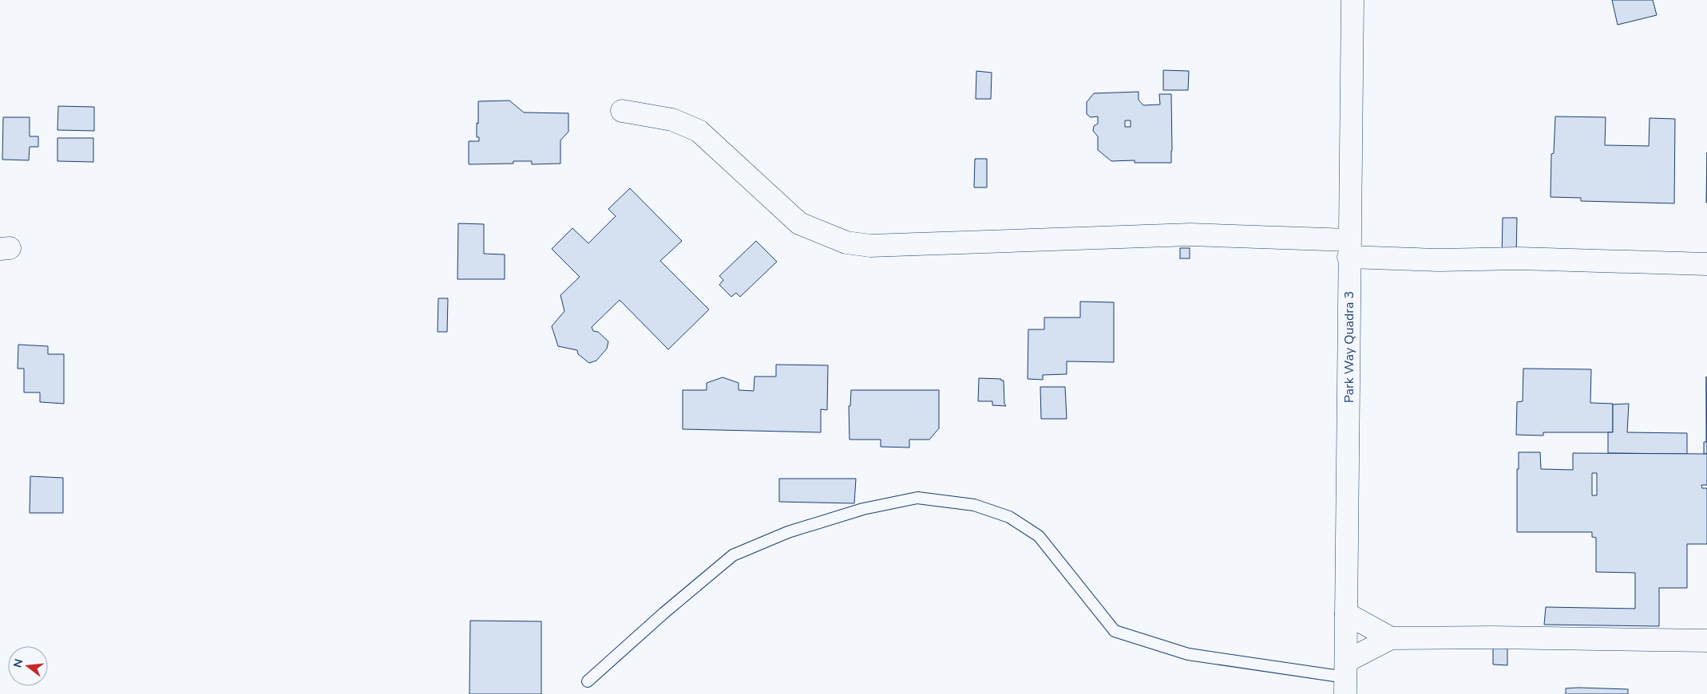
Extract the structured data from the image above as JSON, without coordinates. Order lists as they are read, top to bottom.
{
  "streets": {
    "street": ["Park Way Quadra 3"]
  },
  "north": "left"
}
